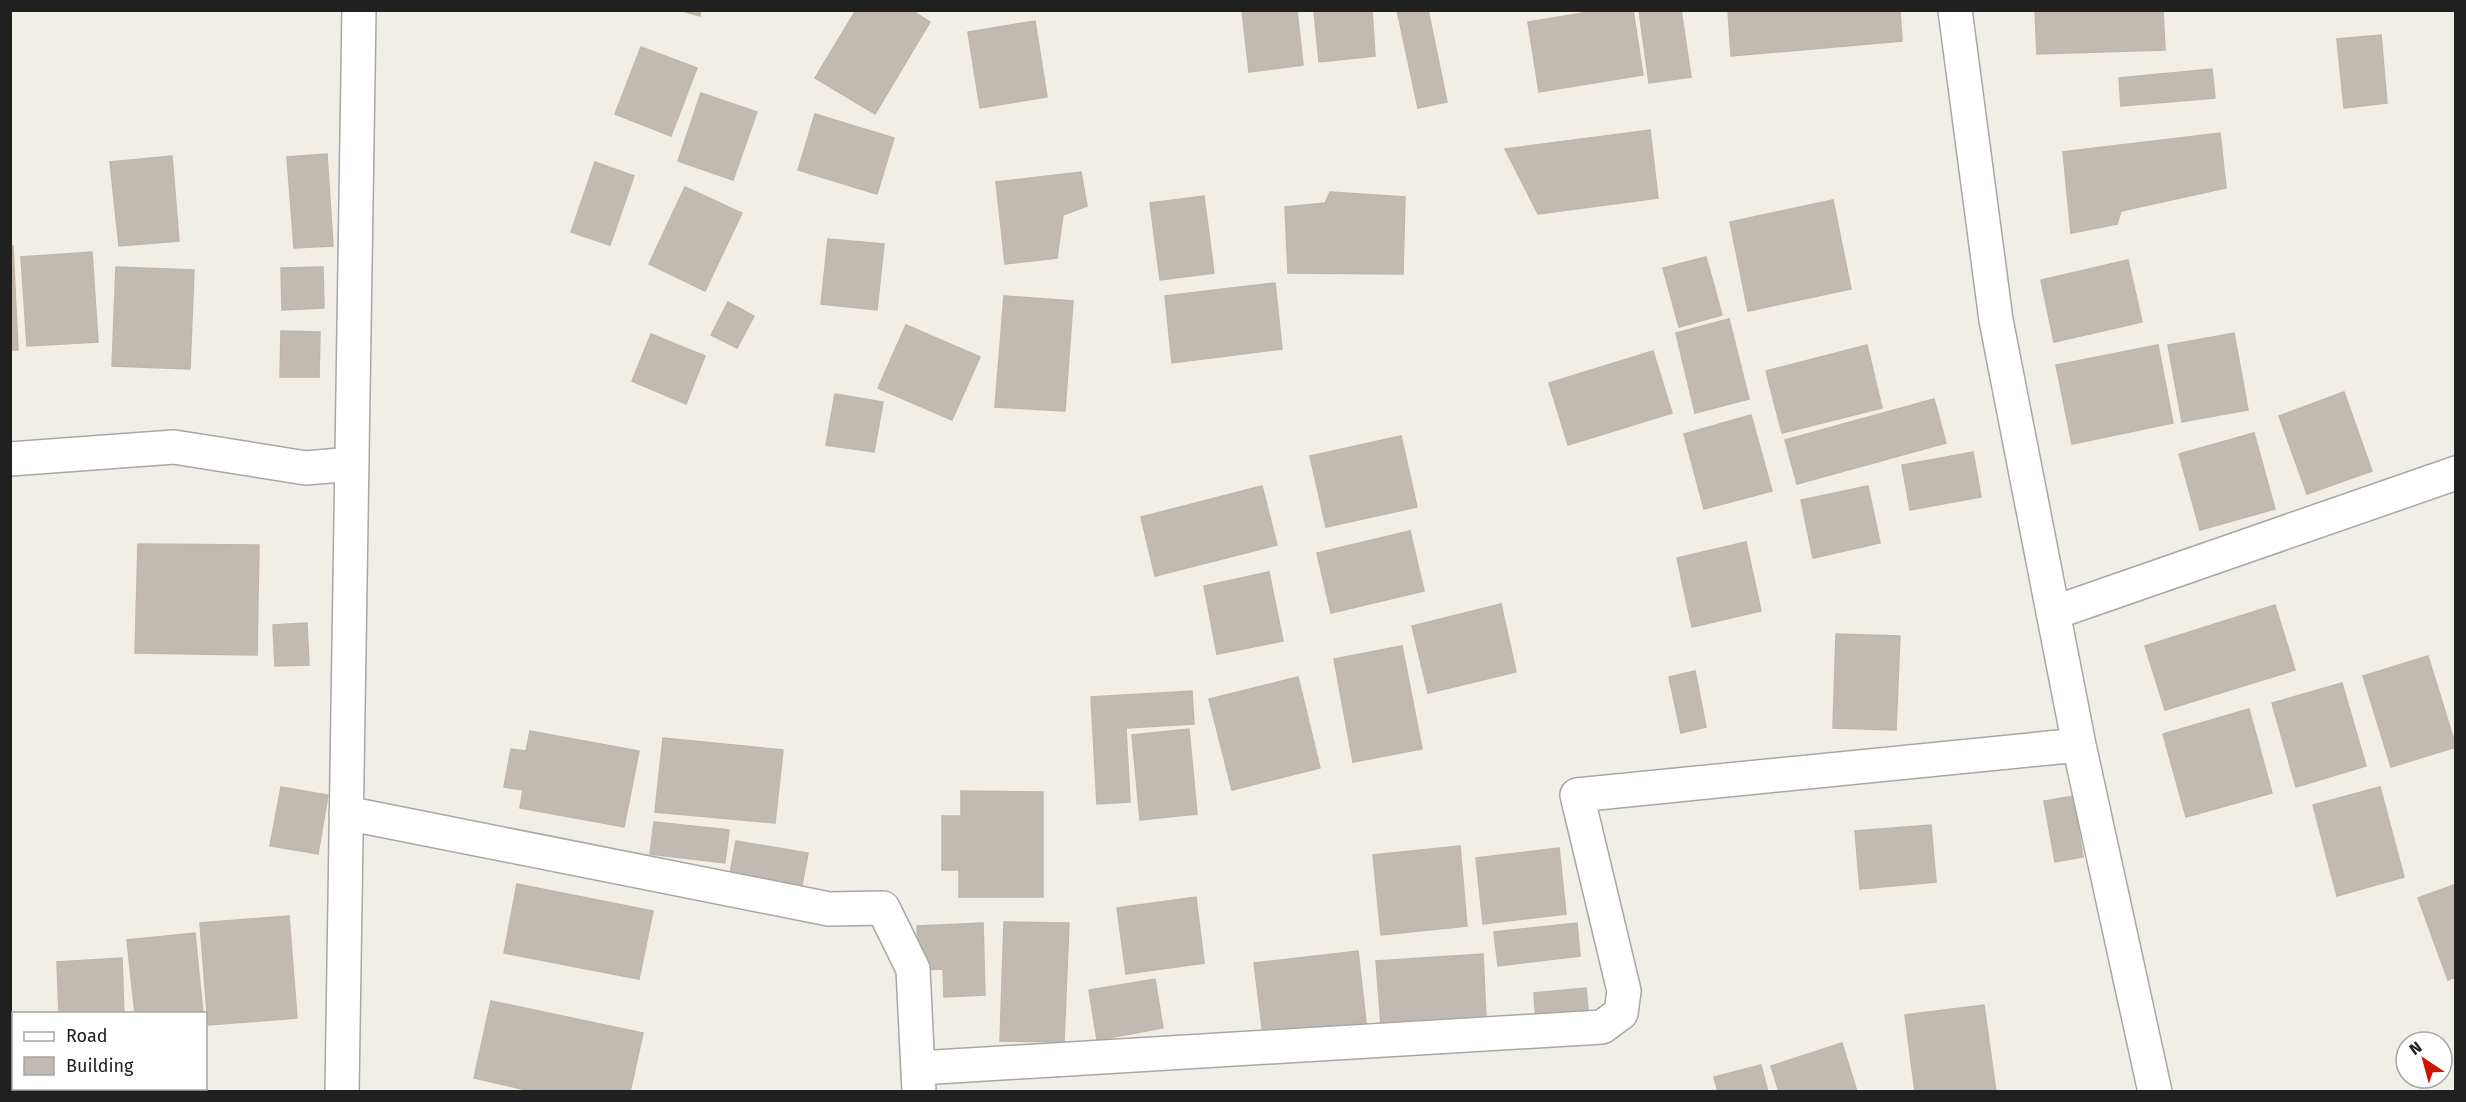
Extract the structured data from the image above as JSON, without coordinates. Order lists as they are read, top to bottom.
{
  "legend": ["Road", "Building"],
  "north": "top left"
}
